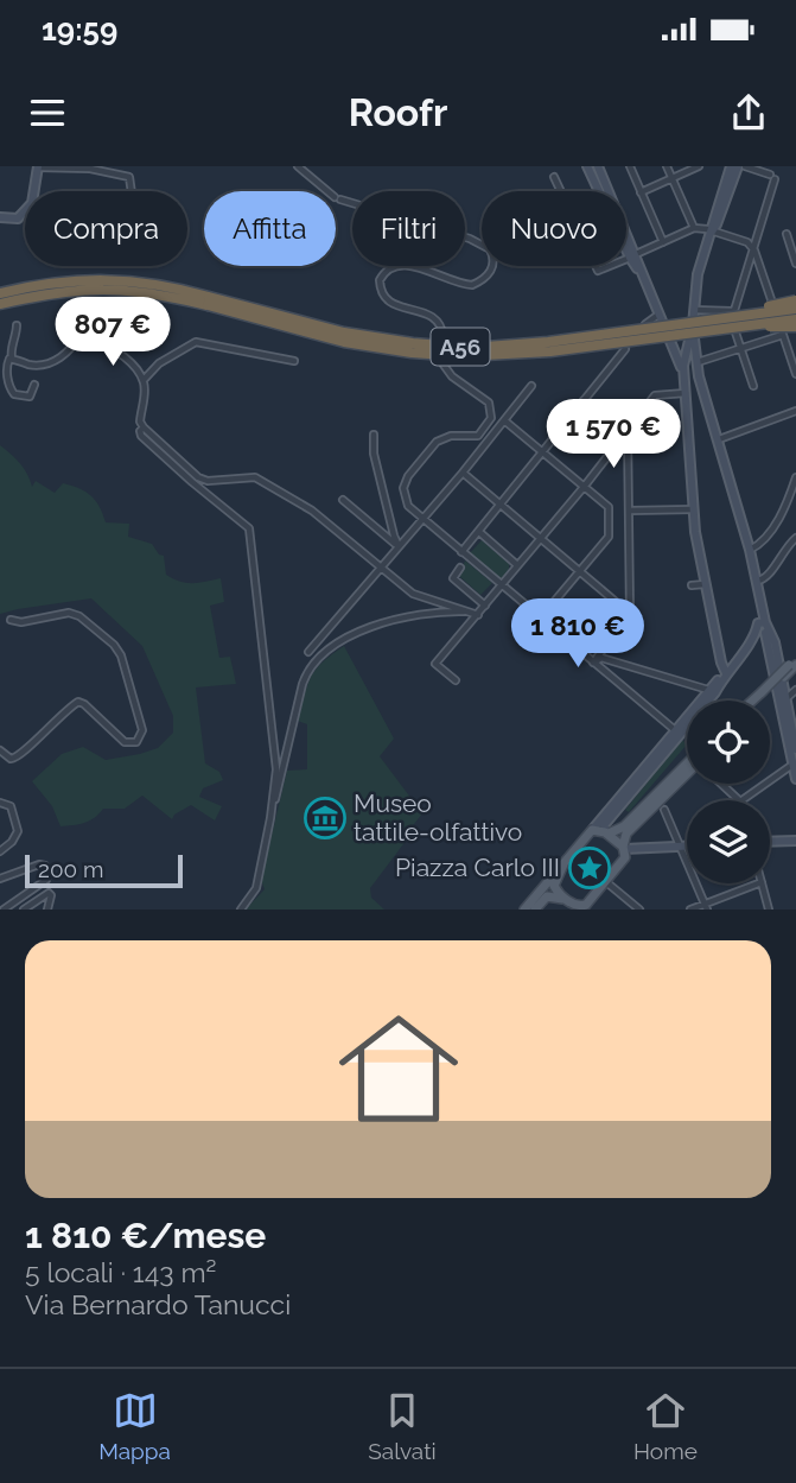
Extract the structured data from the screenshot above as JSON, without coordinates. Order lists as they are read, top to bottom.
{
  "streets": {
    "highway": ["A56"]
  },
  "places": {
    "museum": ["Museo tattile-olfattivo"],
    "place": ["Piazza Carlo III"]
  },
  "scale_bar": "200 m",
  "page": {
    "status": "19:59",
    "header": "Roofr",
    "chip": [
      "Compra",
      "Affitta",
      "Filtri",
      "Nuovo"
    ],
    "price": ["807 €", "1 570 €", "1 810 €"],
    "scale": "200 m",
    "list": [
      {
        "name": "1 810 €/mese",
        "note": "5 locali · 143 m² · Via Bernardo Tanucci"
      }
    ],
    "tabs": ["Mappa", "Salvati", "Home"]
  }
}
